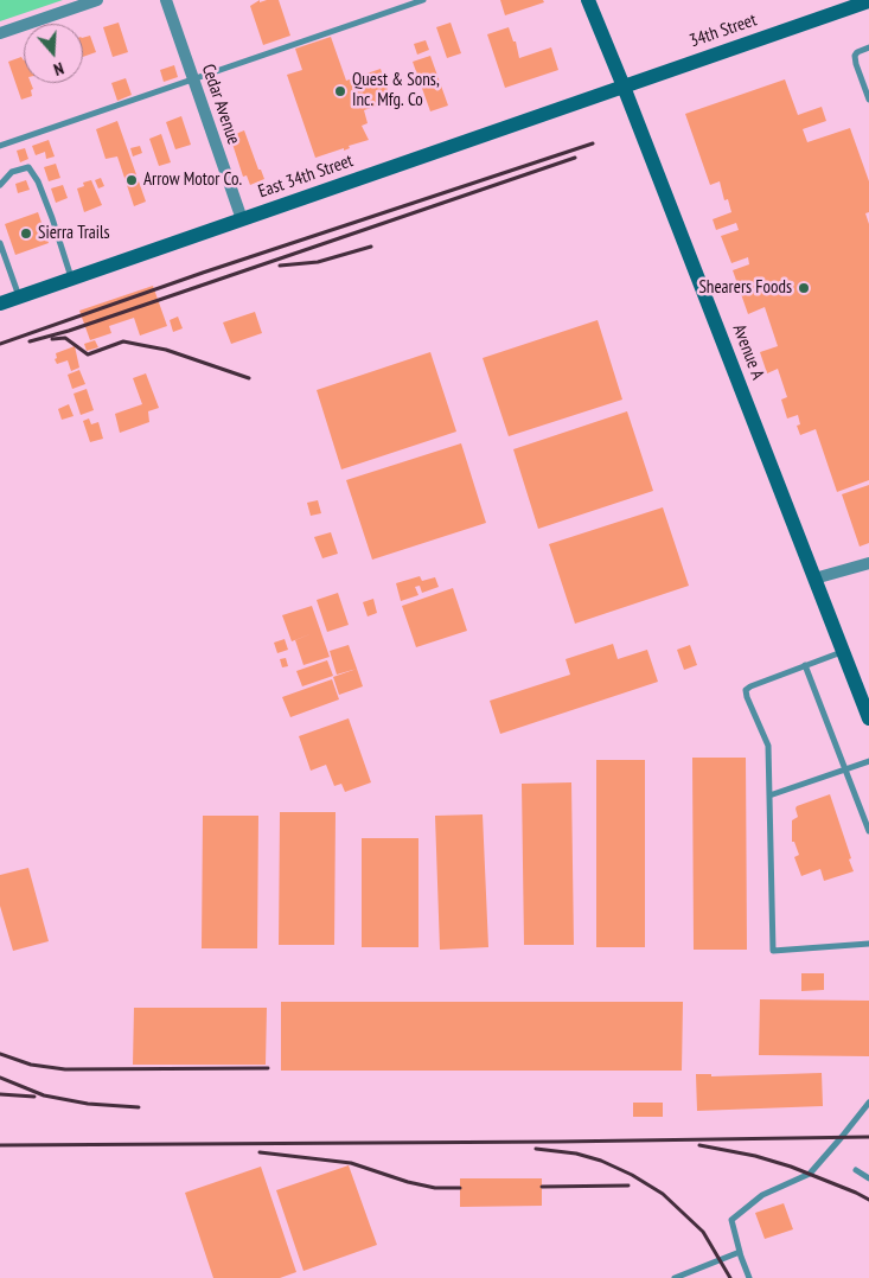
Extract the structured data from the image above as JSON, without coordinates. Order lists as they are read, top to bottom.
{
  "streets": {
    "main road": ["34th Street", "East 34th Street", "Avenue A"],
    "street": ["Cedar Avenue"]
  },
  "crossings": [
    ["34th Street", "East 34th Street"],
    ["34th Street", "Avenue A"],
    ["Cedar Avenue", "East 34th Street"],
    ["East 34th Street", "Avenue A"]
  ],
  "places": [
    "Quest & Sons, Inc. Mfg. Co",
    "Arrow Motor Co.",
    "Sierra Trails",
    "Shearers Foods"
  ],
  "north": "bottom"
}
